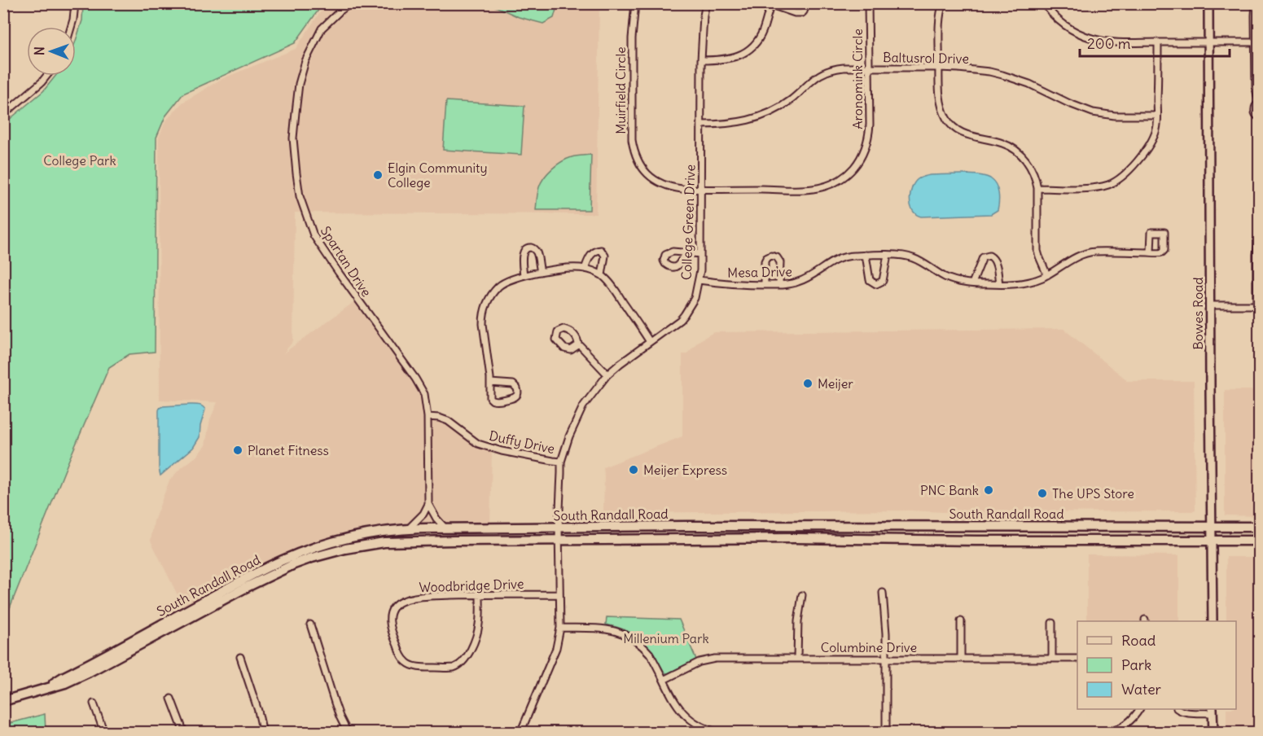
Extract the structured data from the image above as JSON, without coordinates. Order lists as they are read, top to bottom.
{
  "streets": {
    "main road": ["Bowes Road", "South Randall Road"],
    "street": [
      "Baltusrol Drive",
      "Aronomink Circle",
      "Muirfield Circle",
      "College Green Drive",
      "Spartan Drive",
      "Mesa Drive",
      "Duffy Drive",
      "Woodbridge Drive",
      "Columbine Drive"
    ]
  },
  "crossings": [
    ["Baltusrol Drive", "Aronomink Circle"],
    ["Baltusrol Drive", "College Green Drive"],
    ["Aronomink Circle", "Muirfield Circle"],
    ["Aronomink Circle", "College Green Drive"],
    ["Muirfield Circle", "College Green Drive"],
    ["College Green Drive", "Mesa Drive"],
    ["College Green Drive", "Duffy Drive"],
    ["College Green Drive", "South Randall Road"],
    ["College Green Drive", "Woodbridge Drive"],
    ["Spartan Drive", "Duffy Drive"],
    ["Bowes Road", "South Randall Road"]
  ],
  "parks": ["College Park", "Millenium Park"],
  "places": [
    "Elgin Community College",
    "Meijer",
    "Planet Fitness",
    "Meijer Express",
    "PNC Bank",
    "The UPS Store"
  ],
  "legend": ["Road", "Park", "Water"],
  "scale_bar": "200 m",
  "north": "left"
}
